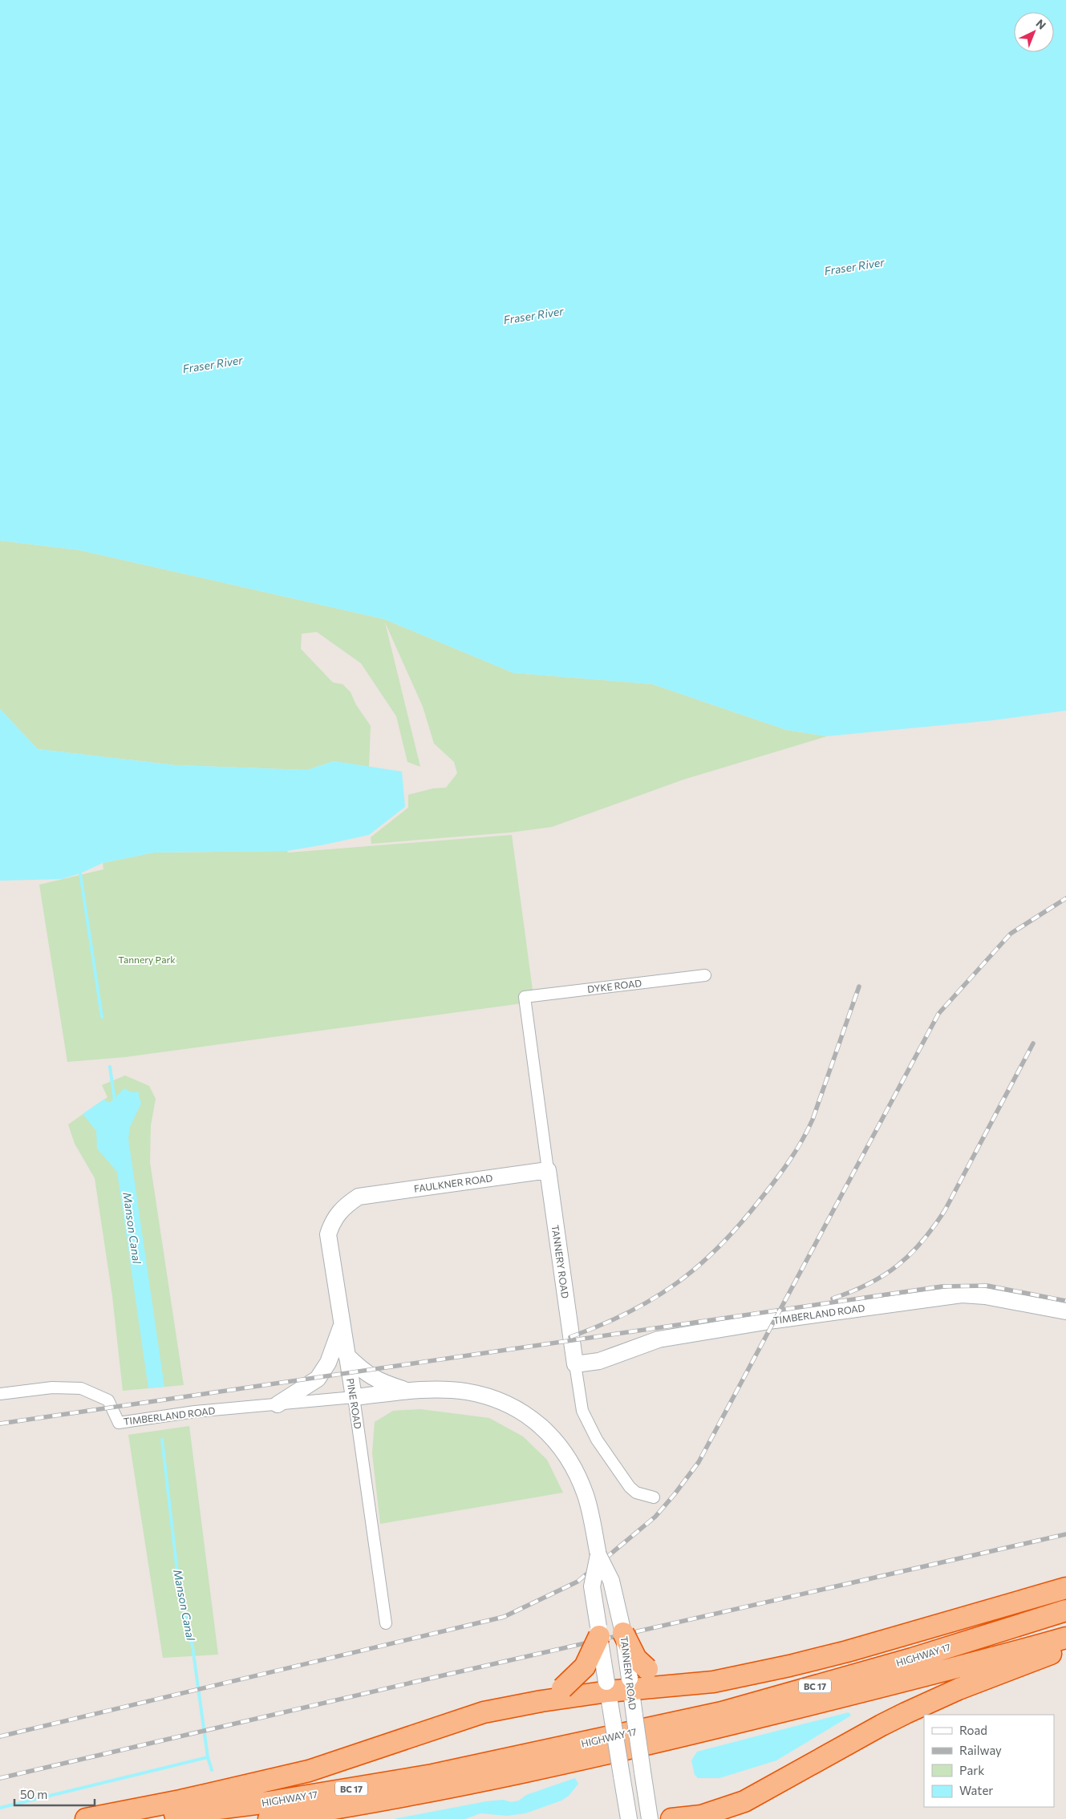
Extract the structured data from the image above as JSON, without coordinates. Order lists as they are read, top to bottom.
{
  "streets": {
    "highway": ["HIGHWAY 17", "BC 17"],
    "street": [
      "DYKE ROAD",
      "FAULKNER ROAD",
      "TANNERY ROAD",
      "TIMBERLAND ROAD",
      "PINE ROAD"
    ]
  },
  "crossings": [
    ["DYKE ROAD", "TANNERY ROAD"],
    ["FAULKNER ROAD", "TANNERY ROAD"],
    ["FAULKNER ROAD", "PINE ROAD"],
    ["TANNERY ROAD", "TIMBERLAND ROAD"],
    ["TANNERY ROAD", "PINE ROAD"],
    ["TIMBERLAND ROAD", "PINE ROAD"]
  ],
  "water": ["Fraser River", "Manson Canal"],
  "parks": ["Tannery Park"],
  "legend": [
    "Road",
    "Railway",
    "Park",
    "Water"
  ],
  "scale_bar": "50 m",
  "north": "top right"
}
